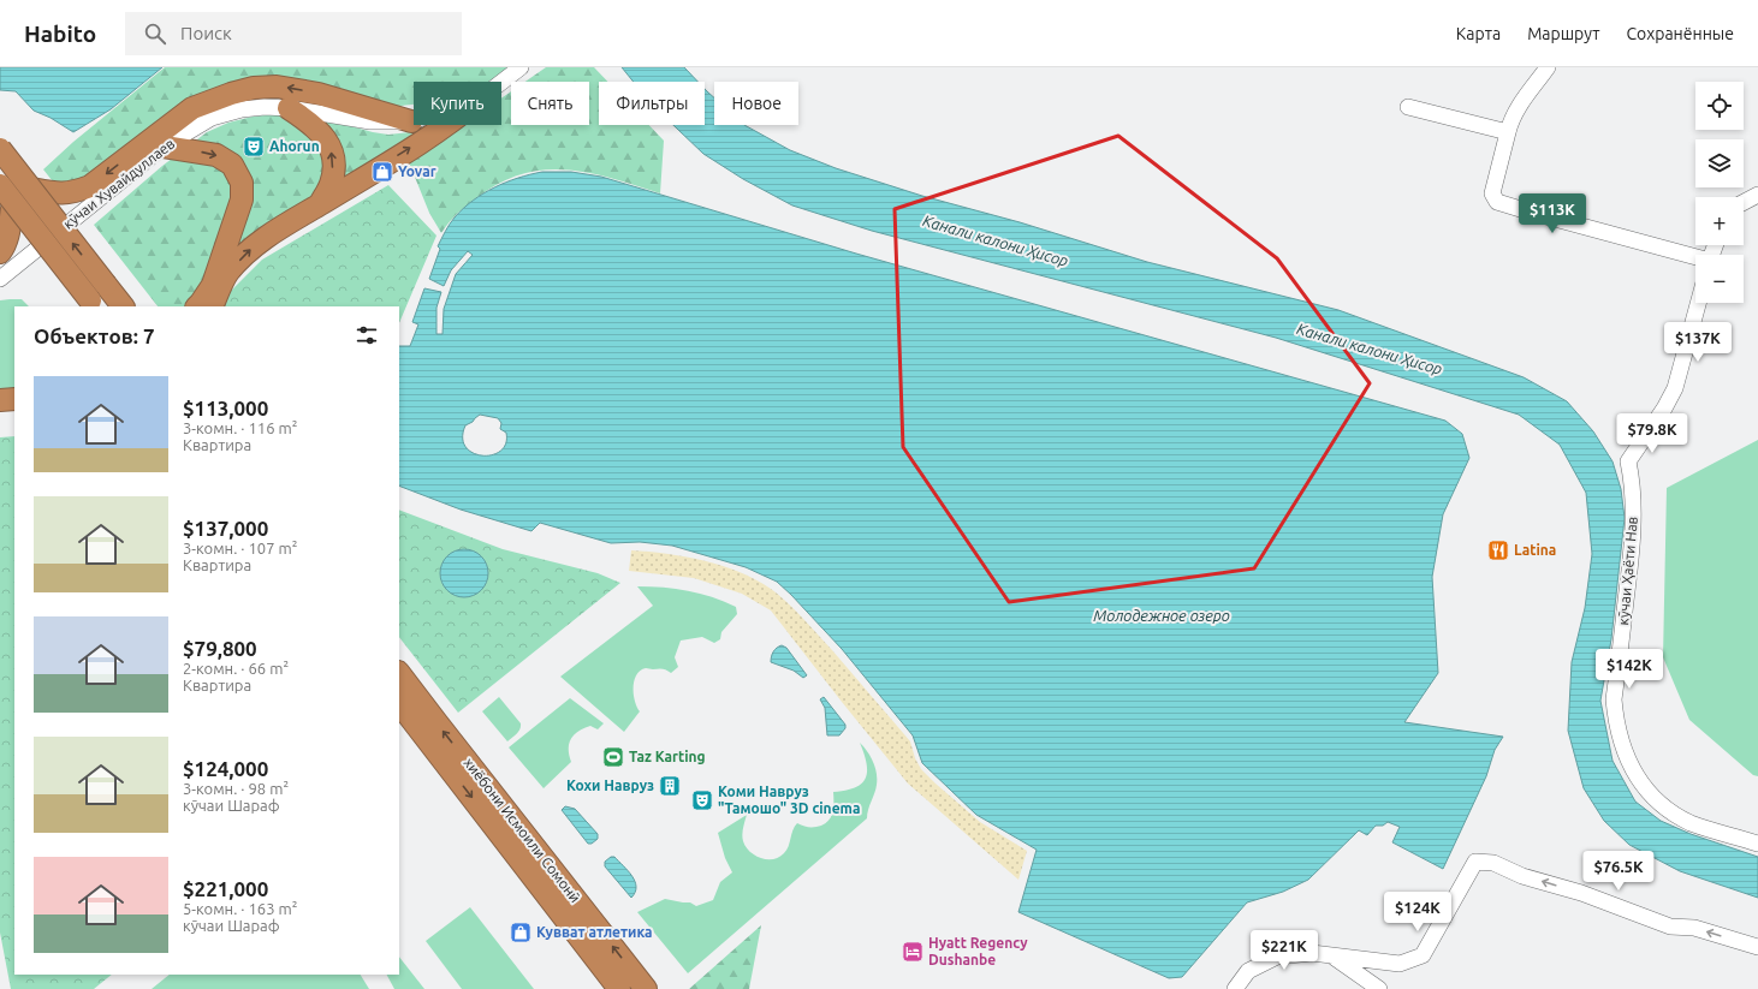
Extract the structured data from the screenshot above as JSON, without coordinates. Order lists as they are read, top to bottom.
{
  "streets": {
    "highway": ["хиёбони Исмоили Сомонӣ"],
    "street": ["кӯчаи Хувайдуллаев", "кӯчаи Ҳаёти Нав"]
  },
  "water": ["Канали калони Ҳисор", "Молодежное озеро"],
  "places": {
    "theatre": ["Ahorun", "Коми Навруз \"Тамошо\" 3D cinema"],
    "shop": ["Yovar", "Кувват атлетика"],
    "restaurant": ["Latina"],
    "sports": ["Taz Karting"],
    "building": ["Кохи Навруз"],
    "hotel": ["Hyatt Regency Dushanbe"]
  },
  "page": {
    "header": "Habito",
    "search": "Поиск",
    "nav": ["Карта", "Маршрут", "Сохранённые"],
    "map_buttons": ["+", "−"],
    "chip": [
      "Купить",
      "Снять",
      "Фильтры",
      "Новое"
    ],
    "price": [
      "$113K",
      "$137K",
      "$79.8K",
      "$142K",
      "$76.5K",
      "$124K",
      "$221K"
    ],
    "heading": "Объектов: 7",
    "list": [
      {
        "name": "$113,000",
        "note": "3-комн. · 116 m² · Квартира"
      },
      {
        "name": "$137,000",
        "note": "3-комн. · 107 m² · Квартира"
      },
      {
        "name": "$79,800",
        "note": "2-комн. · 66 m² · Квартира"
      },
      {
        "name": "$124,000",
        "note": "3-комн. · 98 m² · кӯчаи Шараф"
      },
      {
        "name": "$221,000",
        "note": "5-комн. · 163 m² · кӯчаи Шараф"
      }
    ]
  }
}
